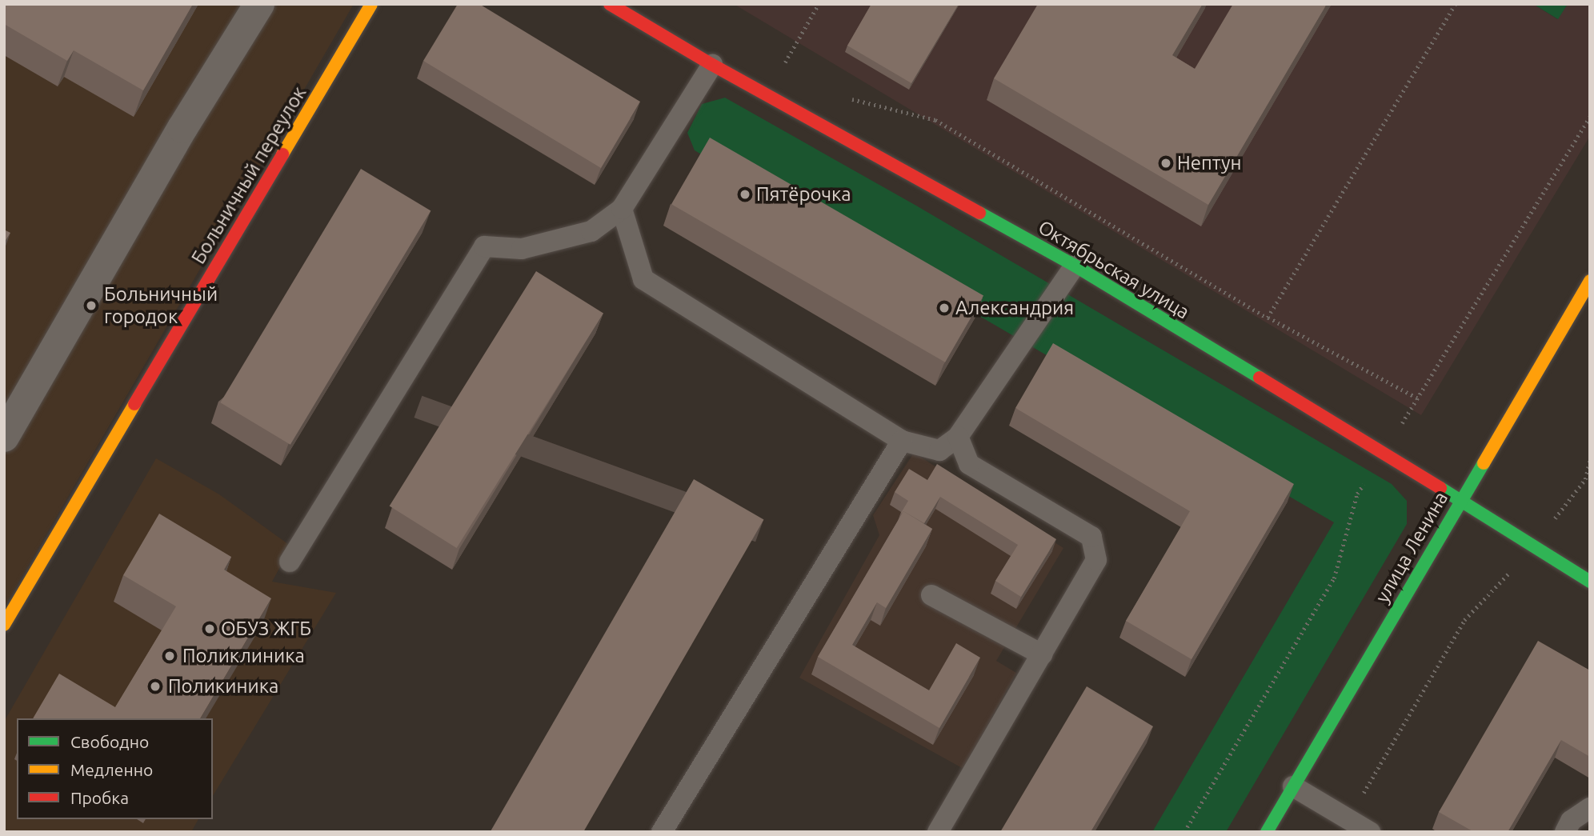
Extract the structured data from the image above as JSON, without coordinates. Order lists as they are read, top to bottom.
{
  "streets": {
    "street": ["Больничный переулок", "Октябрьская улица", "улица Ленина"]
  },
  "crossings": [
    ["Октябрьская улица", "улица Ленина"]
  ],
  "places": [
    "Нептун",
    "Пятёрочка",
    "Больничный городок",
    "Александрия",
    "ОБУЗ ЖГБ",
    "Поликлиника",
    "Поликиника"
  ],
  "legend": ["Свободно", "Медленно", "Пробка"]
}
